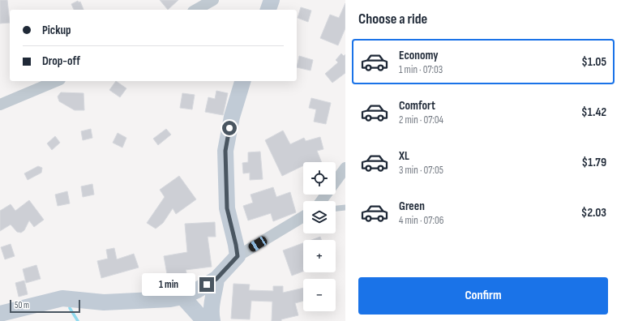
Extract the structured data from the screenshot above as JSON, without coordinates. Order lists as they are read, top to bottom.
{
  "scale_bar": "50 m",
  "page": {
    "heading": "Choose a ride",
    "banner": ["Pickup", "Drop-off"],
    "list": [
      {
        "name": "Economy",
        "note": "1 min · 07:03",
        "value": "$1.05"
      },
      {
        "name": "Comfort",
        "note": "2 min · 07:04",
        "value": "$1.42"
      },
      {
        "name": "XL",
        "note": "3 min · 07:05",
        "value": "$1.79"
      },
      {
        "name": "Green",
        "note": "4 min · 07:06",
        "value": "$2.03"
      }
    ],
    "map_buttons": ["+", "−"],
    "buttons": "Confirm",
    "bubble": "1 min",
    "scale": "50 m"
  }
}
